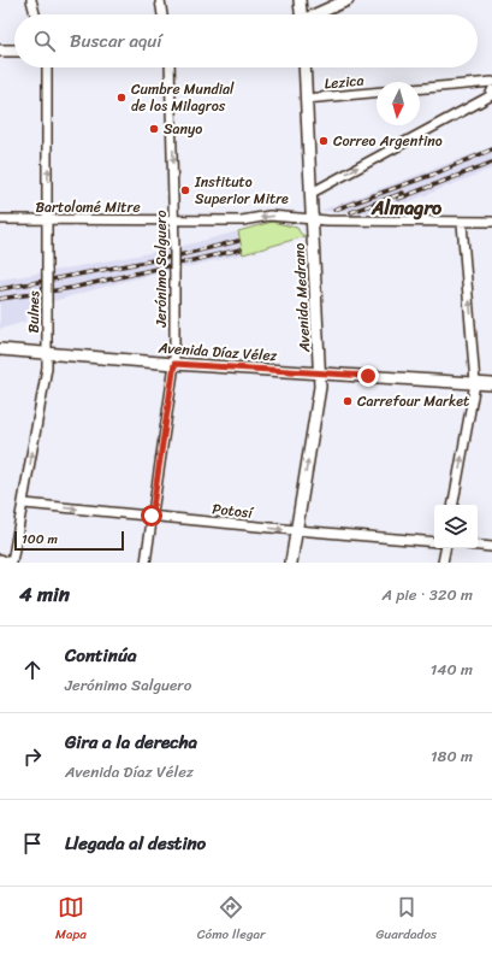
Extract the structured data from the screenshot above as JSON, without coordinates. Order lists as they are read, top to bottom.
{
  "streets": {
    "main road": ["Avenida Medrano", "Avenida Díaz Vélez"],
    "street": [
      "Lezica",
      "Bartolomé Mitre",
      "Jerónimo Salguero",
      "Bulnes",
      "Potosí"
    ]
  },
  "crossings": [
    ["Lezica", "Avenida Medrano"],
    ["Bartolomé Mitre", "Jerónimo Salguero"],
    ["Bartolomé Mitre", "Avenida Medrano"],
    ["Bartolomé Mitre", "Bulnes"],
    ["Jerónimo Salguero", "Avenida Díaz Vélez"],
    ["Jerónimo Salguero", "Potosí"],
    ["Avenida Medrano", "Avenida Díaz Vélez"],
    ["Avenida Medrano", "Potosí"],
    ["Bulnes", "Avenida Díaz Vélez"],
    ["Bulnes", "Potosí"]
  ],
  "one_way": ["Bulnes", "Potosí"],
  "districts": ["Almagro"],
  "places": [
    "Cumbre Mundial de los Milagros",
    "Sanyo",
    "Correo Argentino",
    "Instituto Superior Mitre",
    "Carrefour Market"
  ],
  "scale_bar": "100 m",
  "north": "bottom",
  "page": {
    "search": "Buscar aquí",
    "scale": "100 m",
    "heading": ["4 min", "A pie · 320 m"],
    "list": [
      ["Continúa", "Jerónimo Salguero", "140 m"],
      ["Gira a la derecha", "Avenida Díaz Vélez", "180 m"],
      "Llegada al destino"
    ],
    "nav": ["Mapa", "Cómo llegar", "Guardados"]
  }
}
